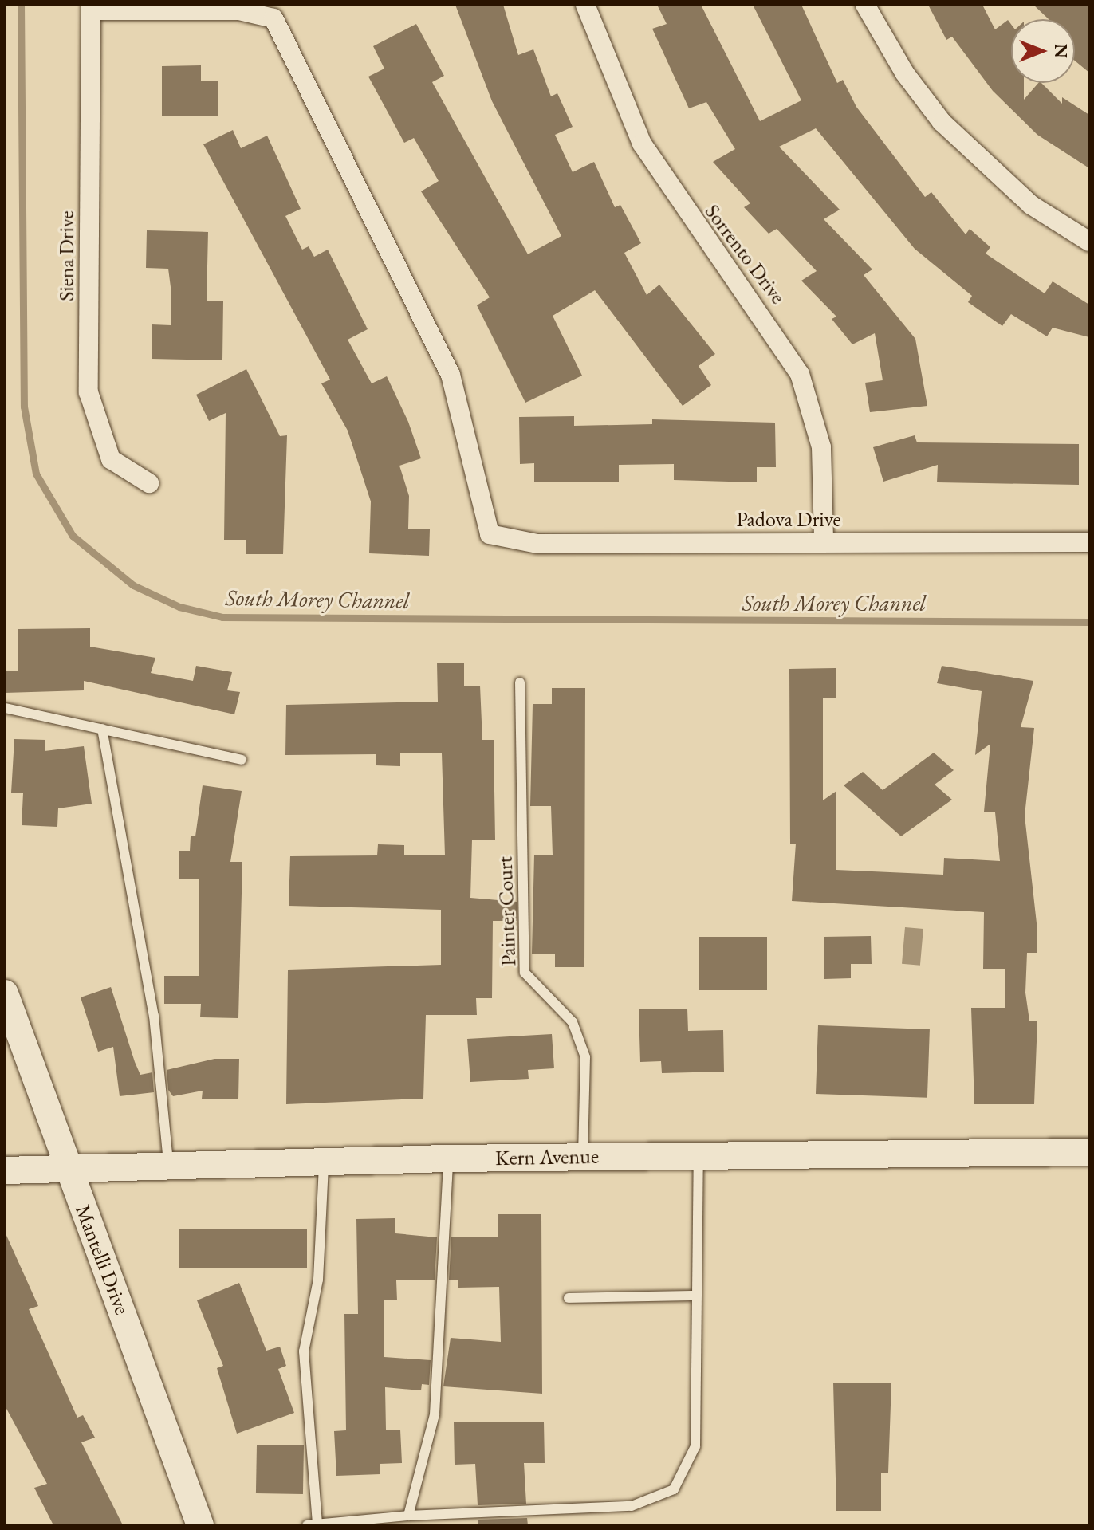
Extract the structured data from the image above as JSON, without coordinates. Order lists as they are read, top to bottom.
{
  "streets": {
    "street": [
      "Sorrento Drive",
      "Siena Drive",
      "Padova Drive",
      "Kern Avenue",
      "Mantelli Drive"
    ],
    "lane": ["Painter Court"]
  },
  "crossings": [
    ["Sorrento Drive", "Padova Drive"],
    ["Siena Drive", "Padova Drive"],
    ["Painter Court", "Kern Avenue"],
    ["Kern Avenue", "Mantelli Drive"]
  ],
  "water": ["South Morey Channel"],
  "north": "right"
}
